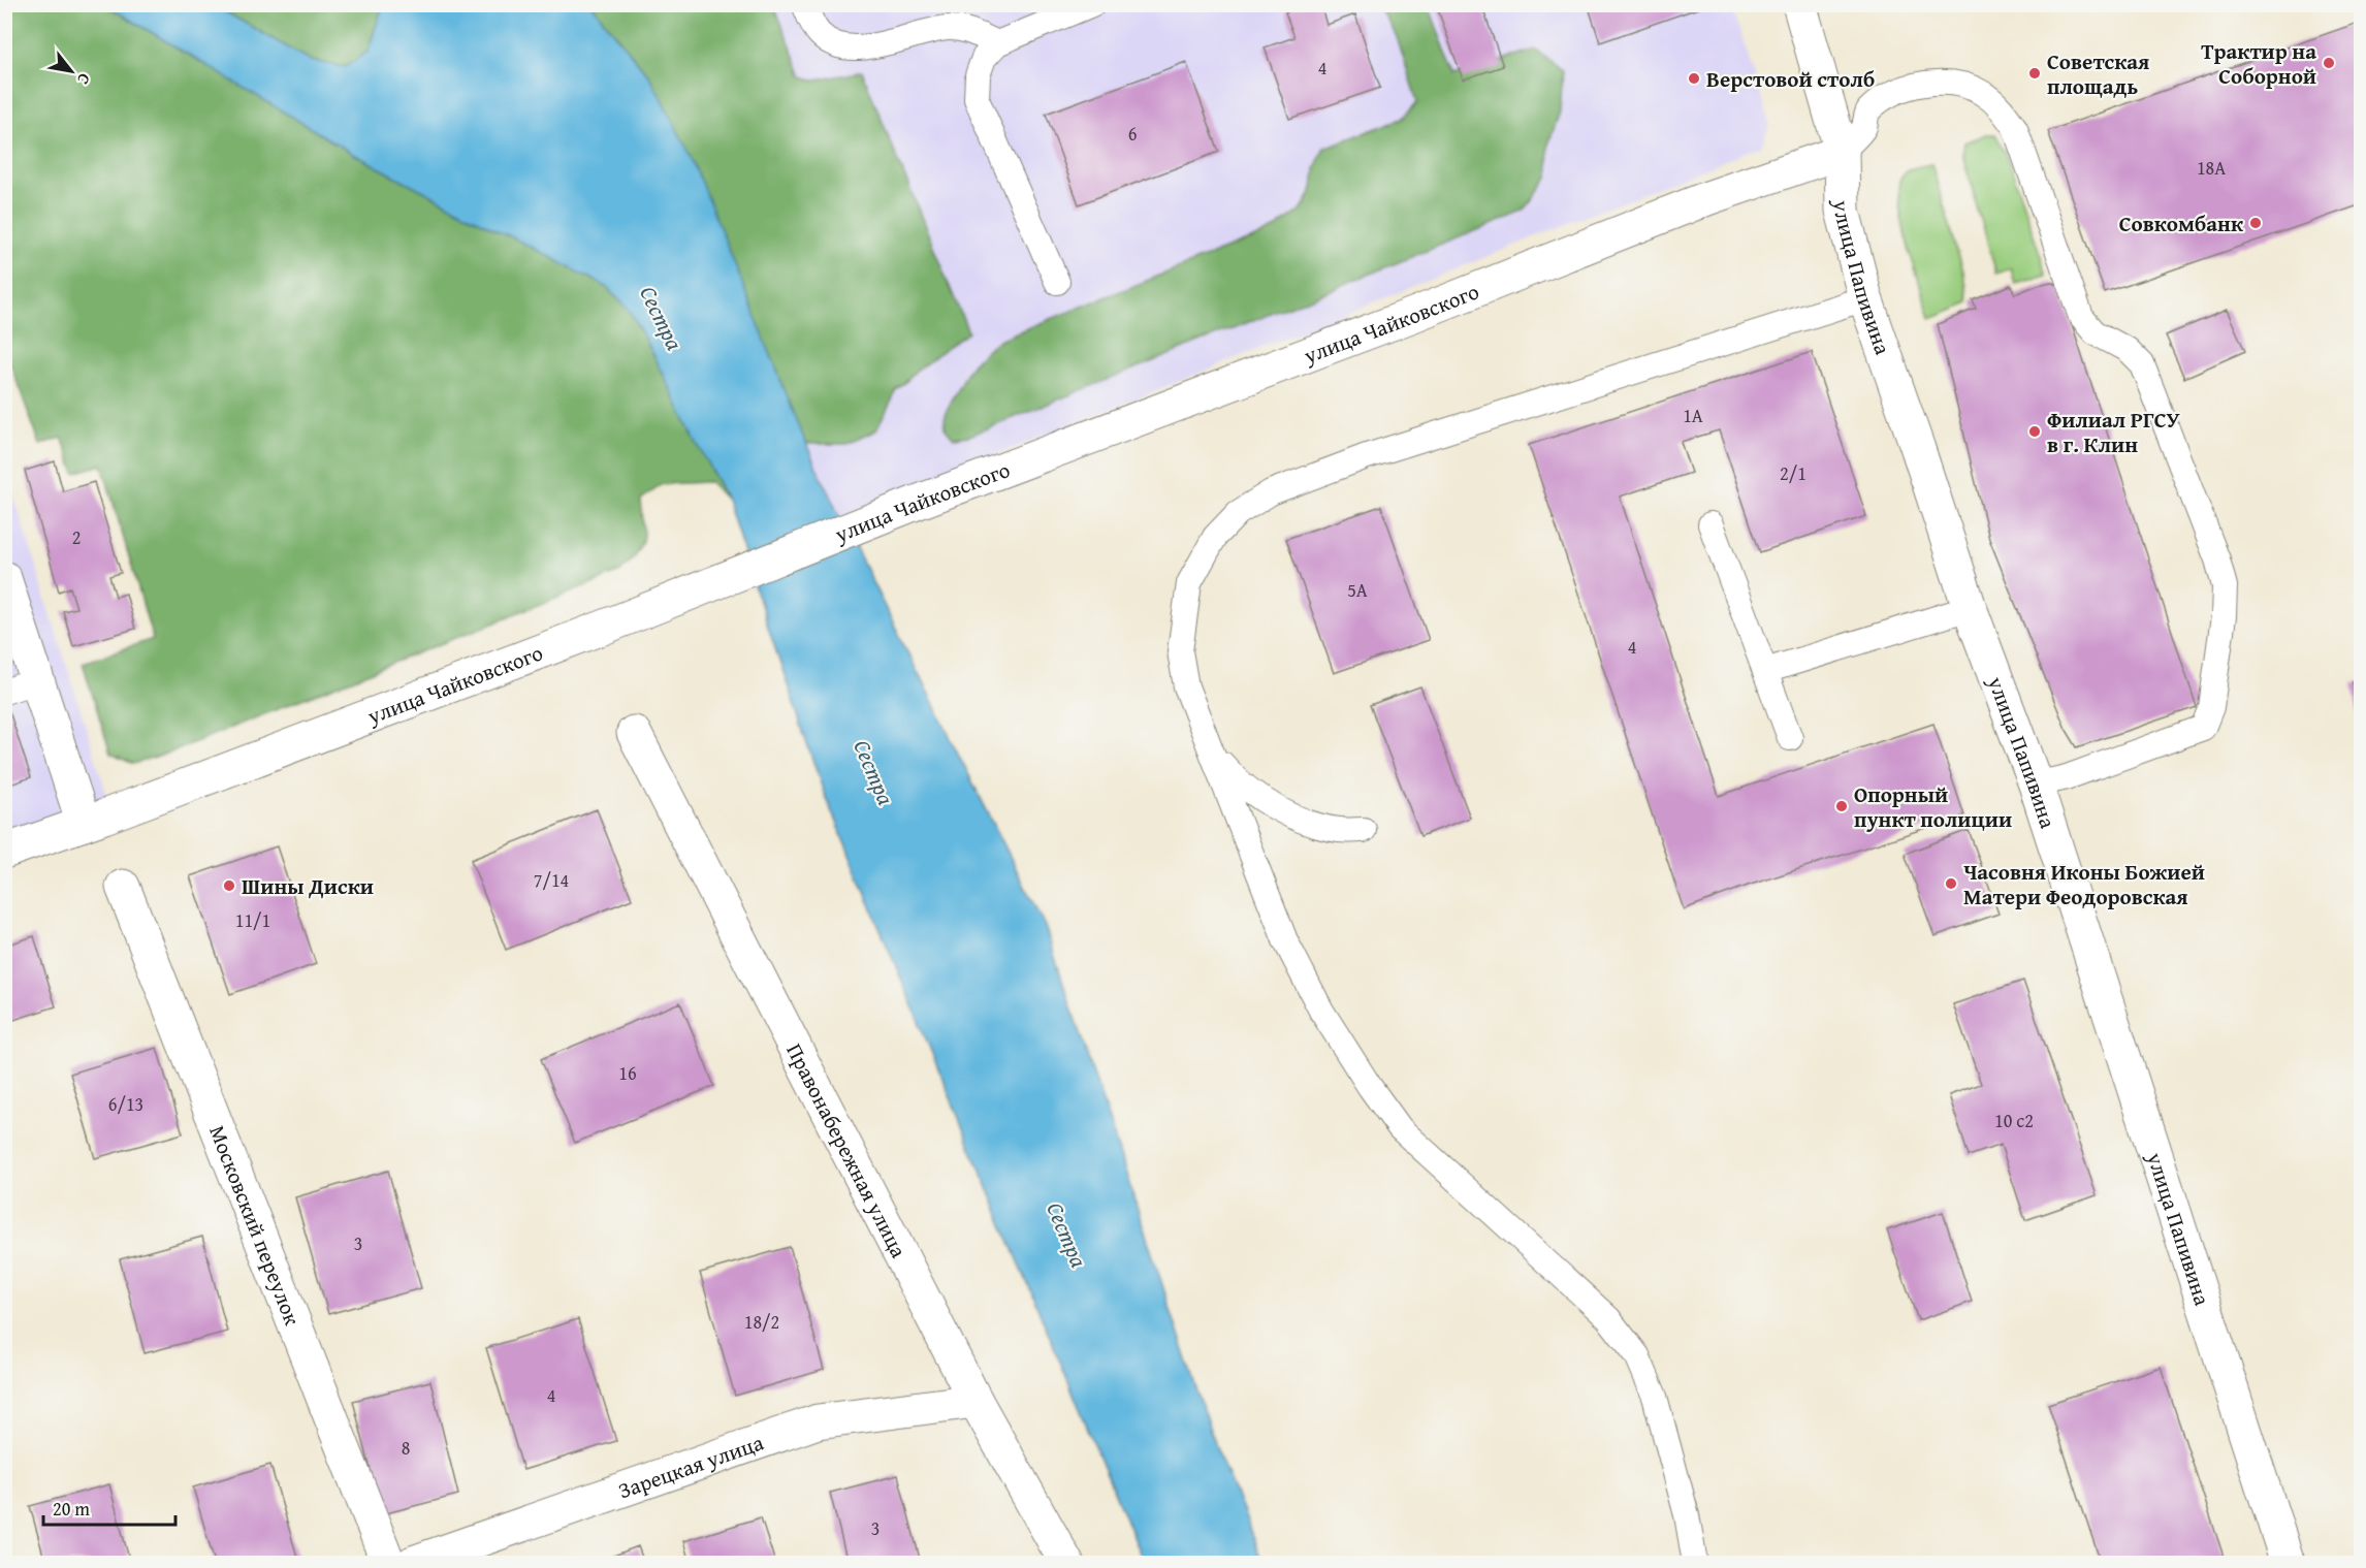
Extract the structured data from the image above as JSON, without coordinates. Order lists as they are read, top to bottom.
{
  "streets": {
    "main road": [
      "улица Папивина",
      "улица Чайковского",
      "Правонабережная улица",
      "Московский переулок",
      "Зарецкая улица"
    ]
  },
  "crossings": [
    ["улица Папивина", "улица Чайковского"],
    ["Правонабережная улица", "Зарецкая улица"]
  ],
  "water": ["Сестра"],
  "places": [
    "Трактир на Соборной",
    "Советская площадь",
    "Верстовой столб",
    "Совкомбанк",
    "Филиал РГСУ в г. Клин",
    "Опорный пункт полиции",
    "Часовня Иконы Божией Матери Феодоровская",
    "Шины Диски"
  ],
  "house_numbers": [
    "4",
    "6",
    "18А",
    "1А",
    "2/1",
    "2",
    "5А",
    "4",
    "7/14",
    "11/1",
    "16",
    "6/13",
    "10 с2",
    "3",
    "18/2",
    "4",
    "8",
    "3"
  ],
  "scale_bar": "20 m",
  "north": "bottom right"
}
